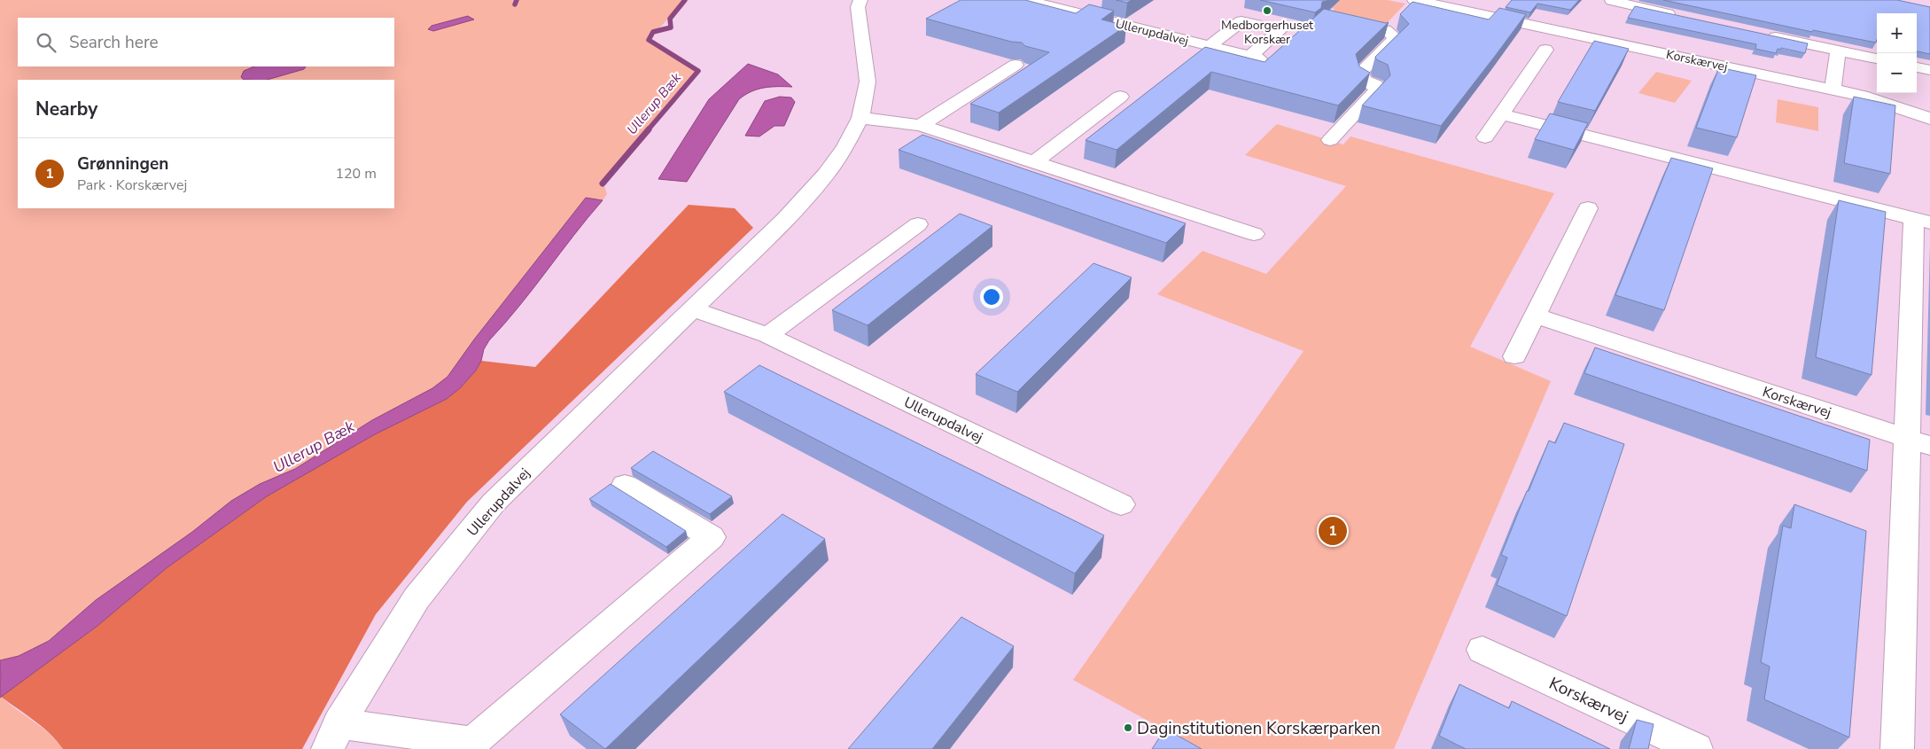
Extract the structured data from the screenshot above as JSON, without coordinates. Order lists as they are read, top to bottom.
{
  "streets": {
    "street": ["Ullerupdalvej", "Korskærvej"]
  },
  "water": ["Ullerup Bæk"],
  "places": ["Medborgerhuset Korskær", "Daginstitutionen Korskærparken"],
  "page": {
    "map_buttons": ["+", "−"],
    "search": "Search here",
    "heading": "Nearby",
    "list": [
      {
        "mark": "1",
        "name": "Grønningen",
        "note": "Park · Korskærvej",
        "value": "120 m"
      }
    ],
    "pins": "1"
  }
}
